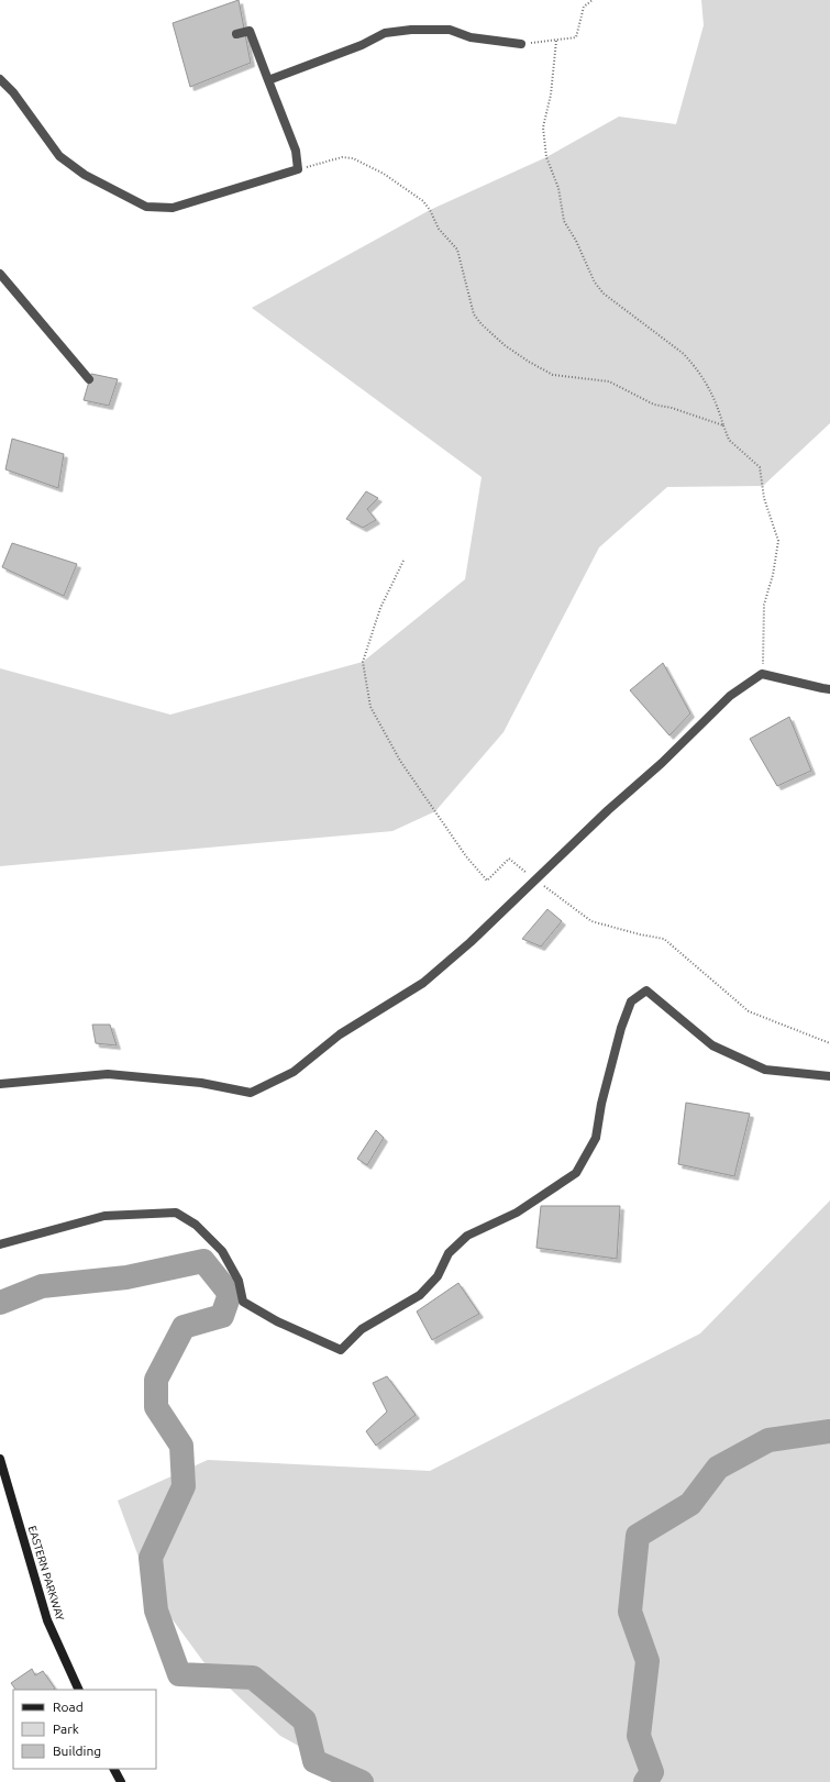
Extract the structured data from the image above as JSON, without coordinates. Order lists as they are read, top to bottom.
{
  "streets": {
    "street": ["EASTERN PARKWAY"]
  },
  "legend": ["Road", "Park", "Building"]
}
